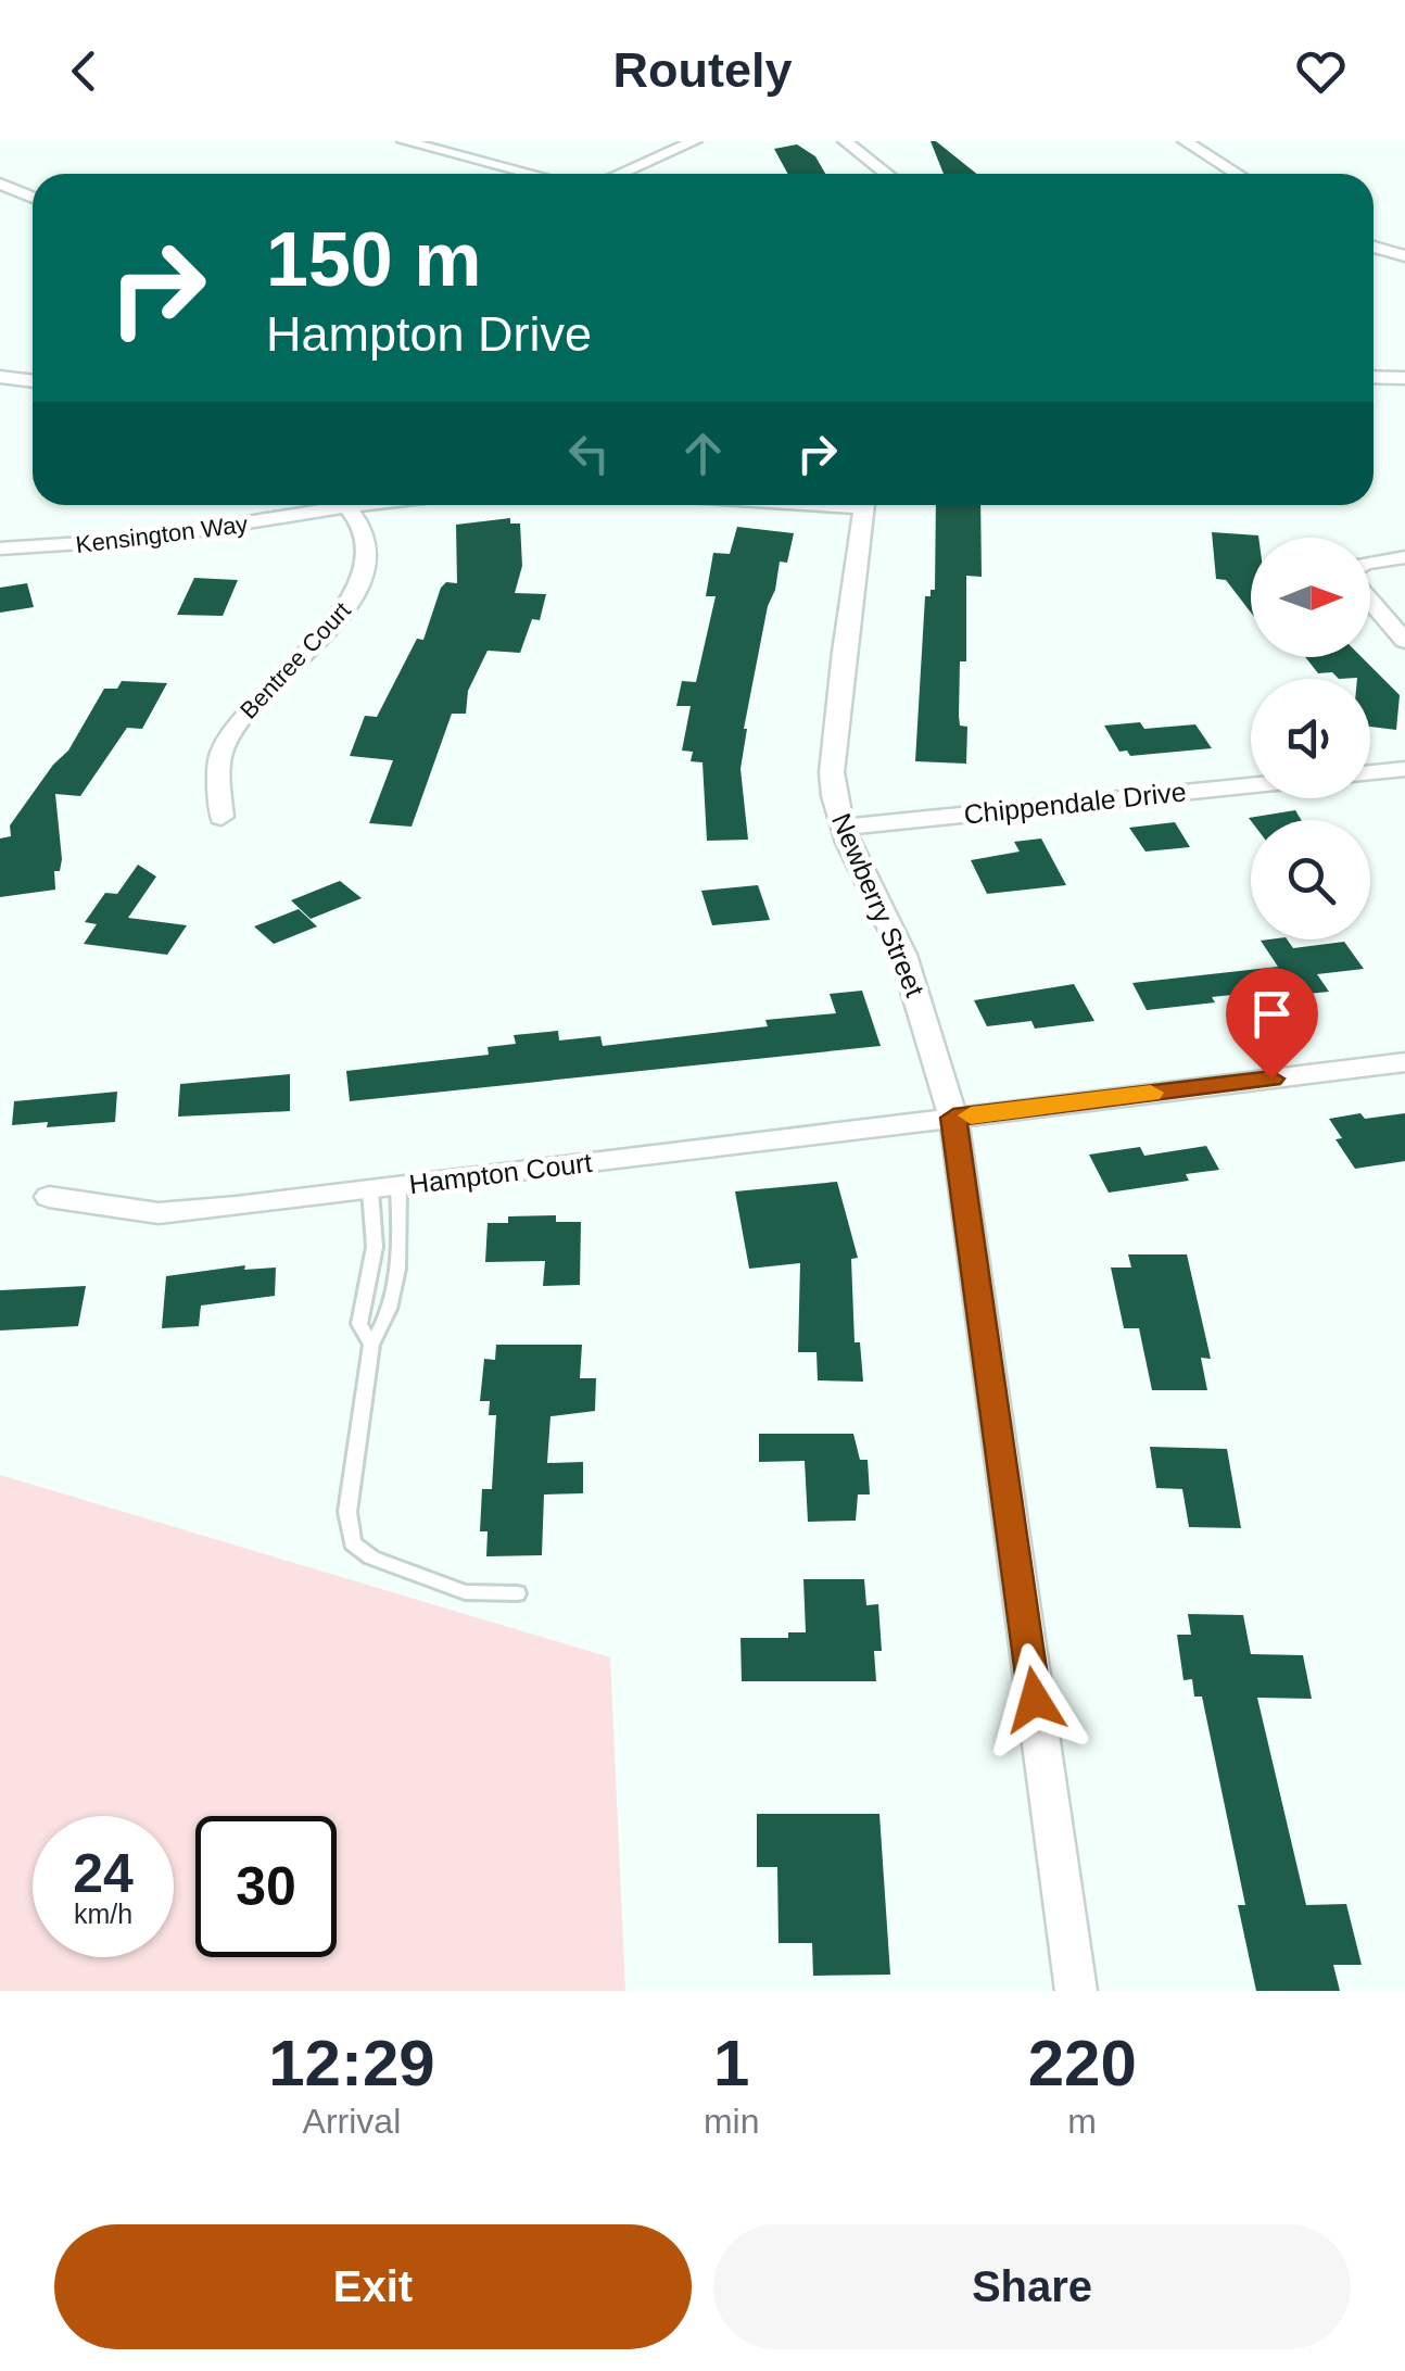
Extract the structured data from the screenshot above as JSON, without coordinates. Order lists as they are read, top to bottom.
{
  "streets": {
    "street": [
      "Kensington Way",
      "Bentree Court",
      "Chippendale Drive",
      "Newberry Street",
      "Hampton Court"
    ]
  },
  "crossings": [
    ["Chippendale Drive", "Newberry Street"],
    ["Newberry Street", "Hampton Court"]
  ],
  "north": "right",
  "page": {
    "header": "Routely",
    "turn": ["150 m", "Hampton Drive"],
    "speed": "24 km/h",
    "limit": "30",
    "eta": [
      "12:29",
      "Arrival",
      "1",
      "min",
      "220",
      "m"
    ],
    "buttons": ["Exit", "Share"]
  }
}
